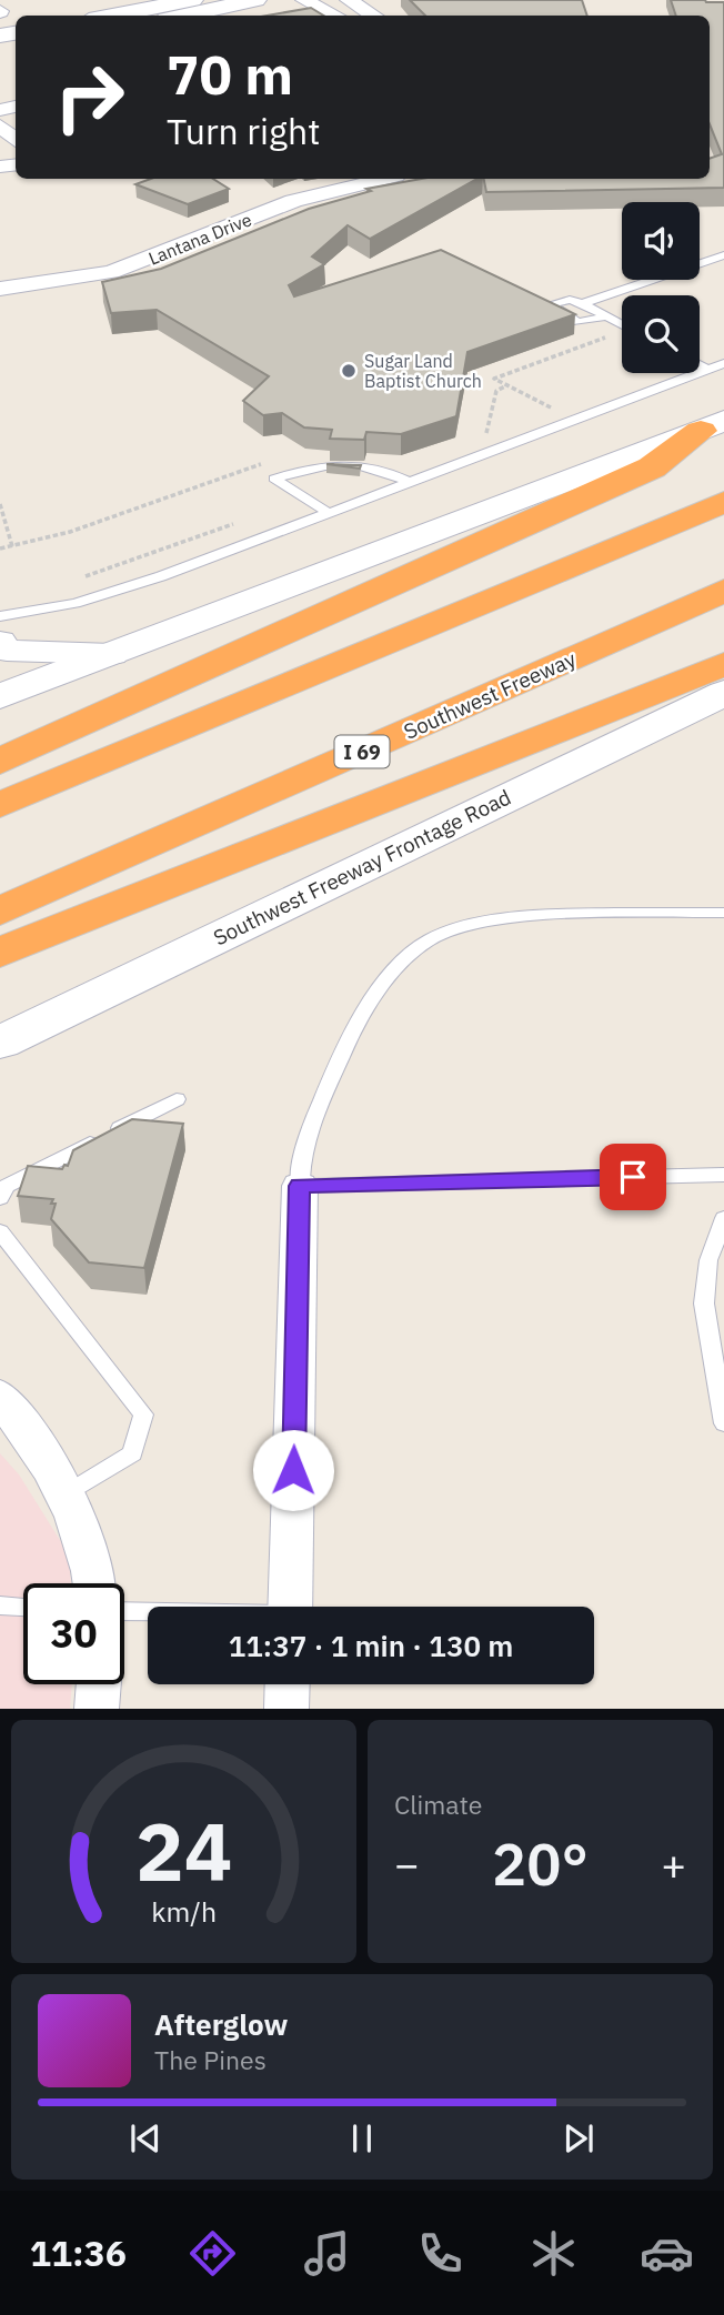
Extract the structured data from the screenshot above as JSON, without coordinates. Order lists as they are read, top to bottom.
{
  "streets": {
    "highway": ["Southwest Freeway", "I 69"],
    "main road": ["Southwest Freeway Frontage Road"],
    "street": ["Lantana Drive"]
  },
  "places": ["Sugar Land Baptist Church"],
  "page": {
    "turn": ["70 m", "Turn right"],
    "limit": "30",
    "trip": "11:37 · 1 min · 130 m",
    "tile": "Climate",
    "heat": ["−", "20°", "+"],
    "song": ["Afterglow", "The Pines"],
    "tabs": "11:36",
    "gauge": ["24", "km/h"]
  }
}
